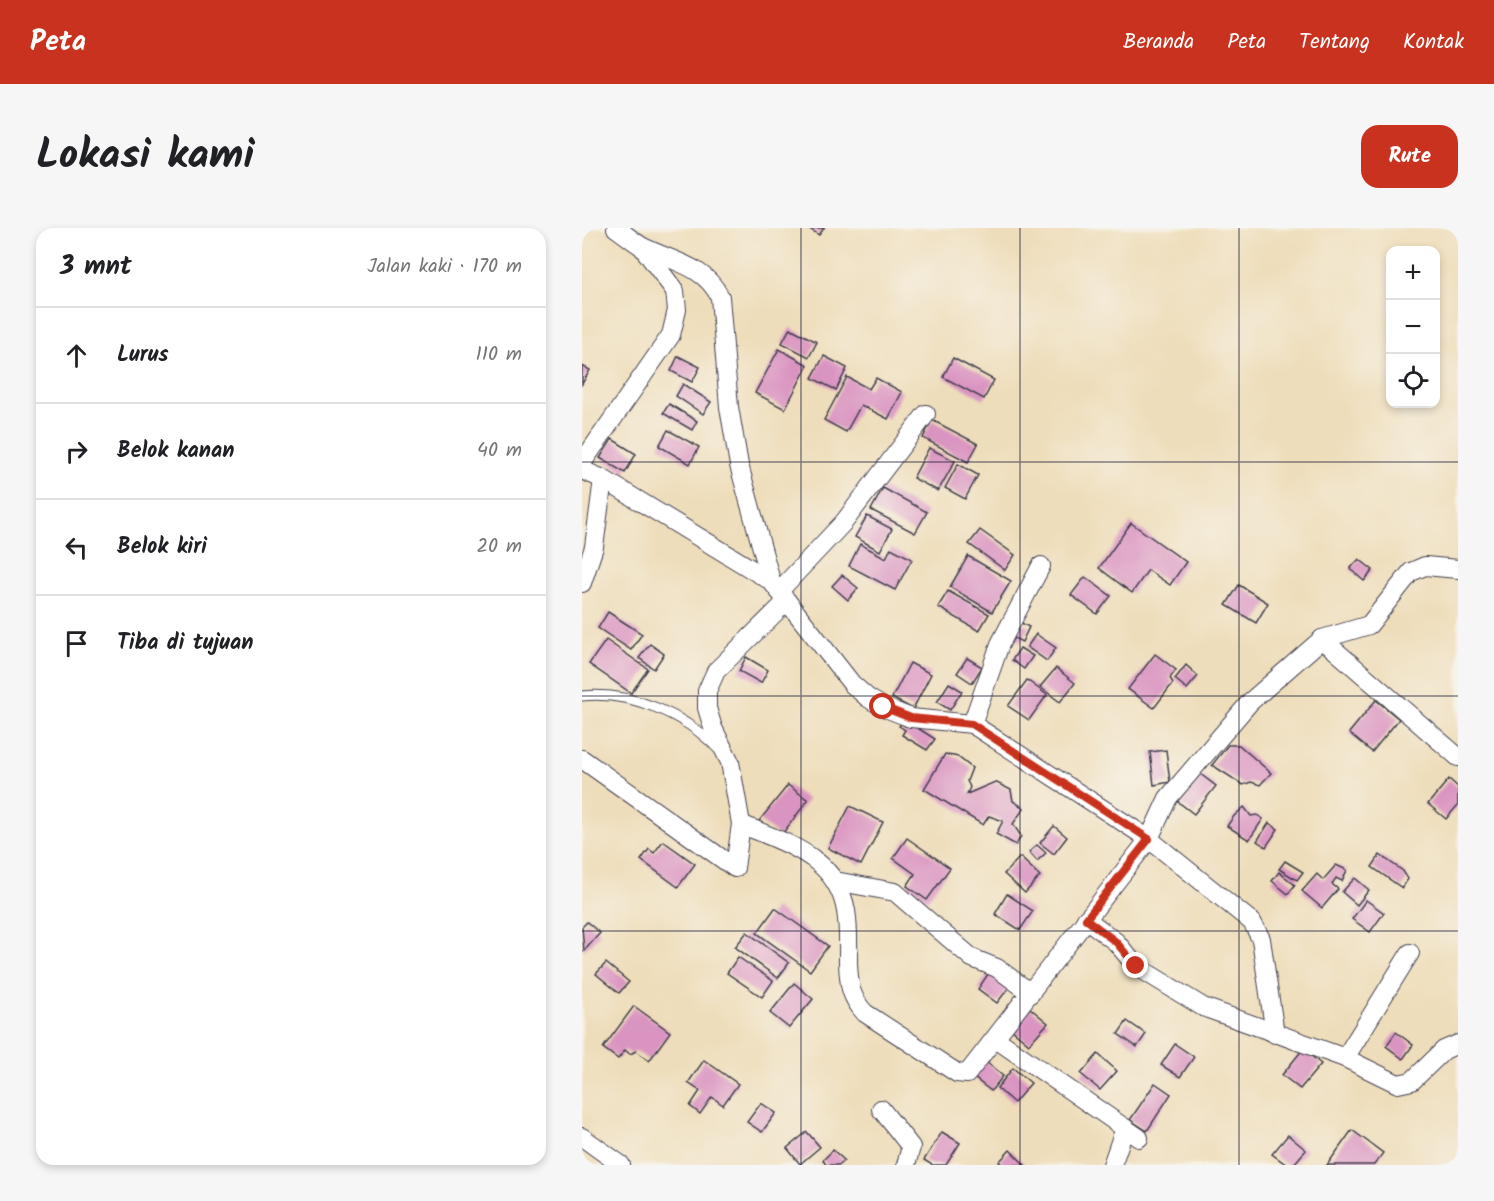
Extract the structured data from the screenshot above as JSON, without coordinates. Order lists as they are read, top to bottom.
{
  "page": {
    "header": "Peta",
    "nav": [
      "Beranda",
      "Peta",
      "Tentang",
      "Kontak"
    ],
    "title": "Lokasi kami",
    "buttons": "Rute",
    "heading": ["3 mnt", "Jalan kaki · 170 m"],
    "map_buttons": ["+", "−"],
    "list": [
      ["Lurus", "110 m"],
      ["Belok kanan", "40 m"],
      ["Belok kiri", "20 m"],
      "Tiba di tujuan"
    ]
  }
}
